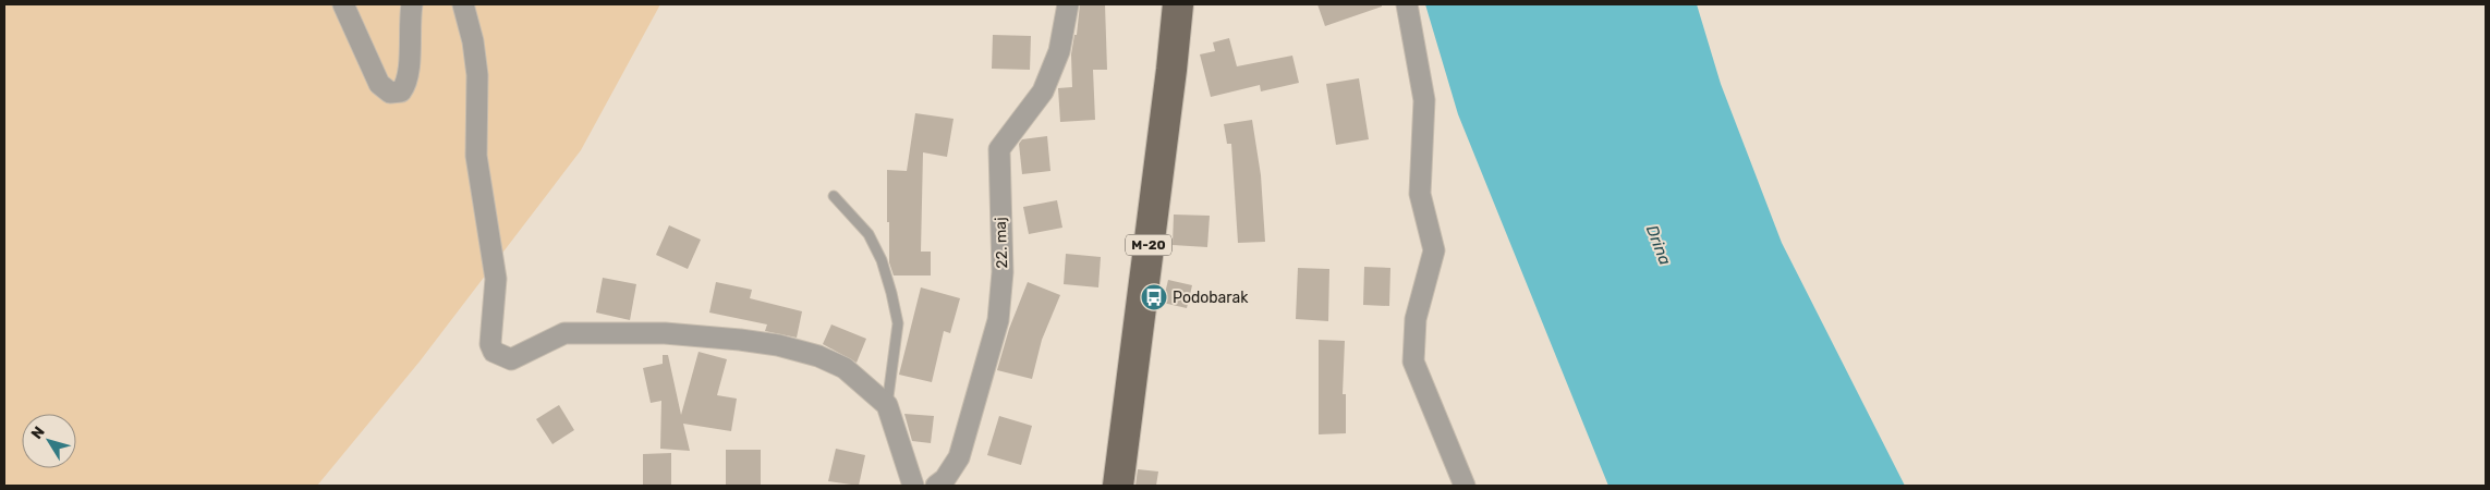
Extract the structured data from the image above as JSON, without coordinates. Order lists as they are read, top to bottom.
{
  "streets": {
    "main road": ["M-20"],
    "street": ["22. maj"]
  },
  "water": ["Drina"],
  "places": {
    "bus stop": ["Podobarak"]
  },
  "north": "top left"
}
